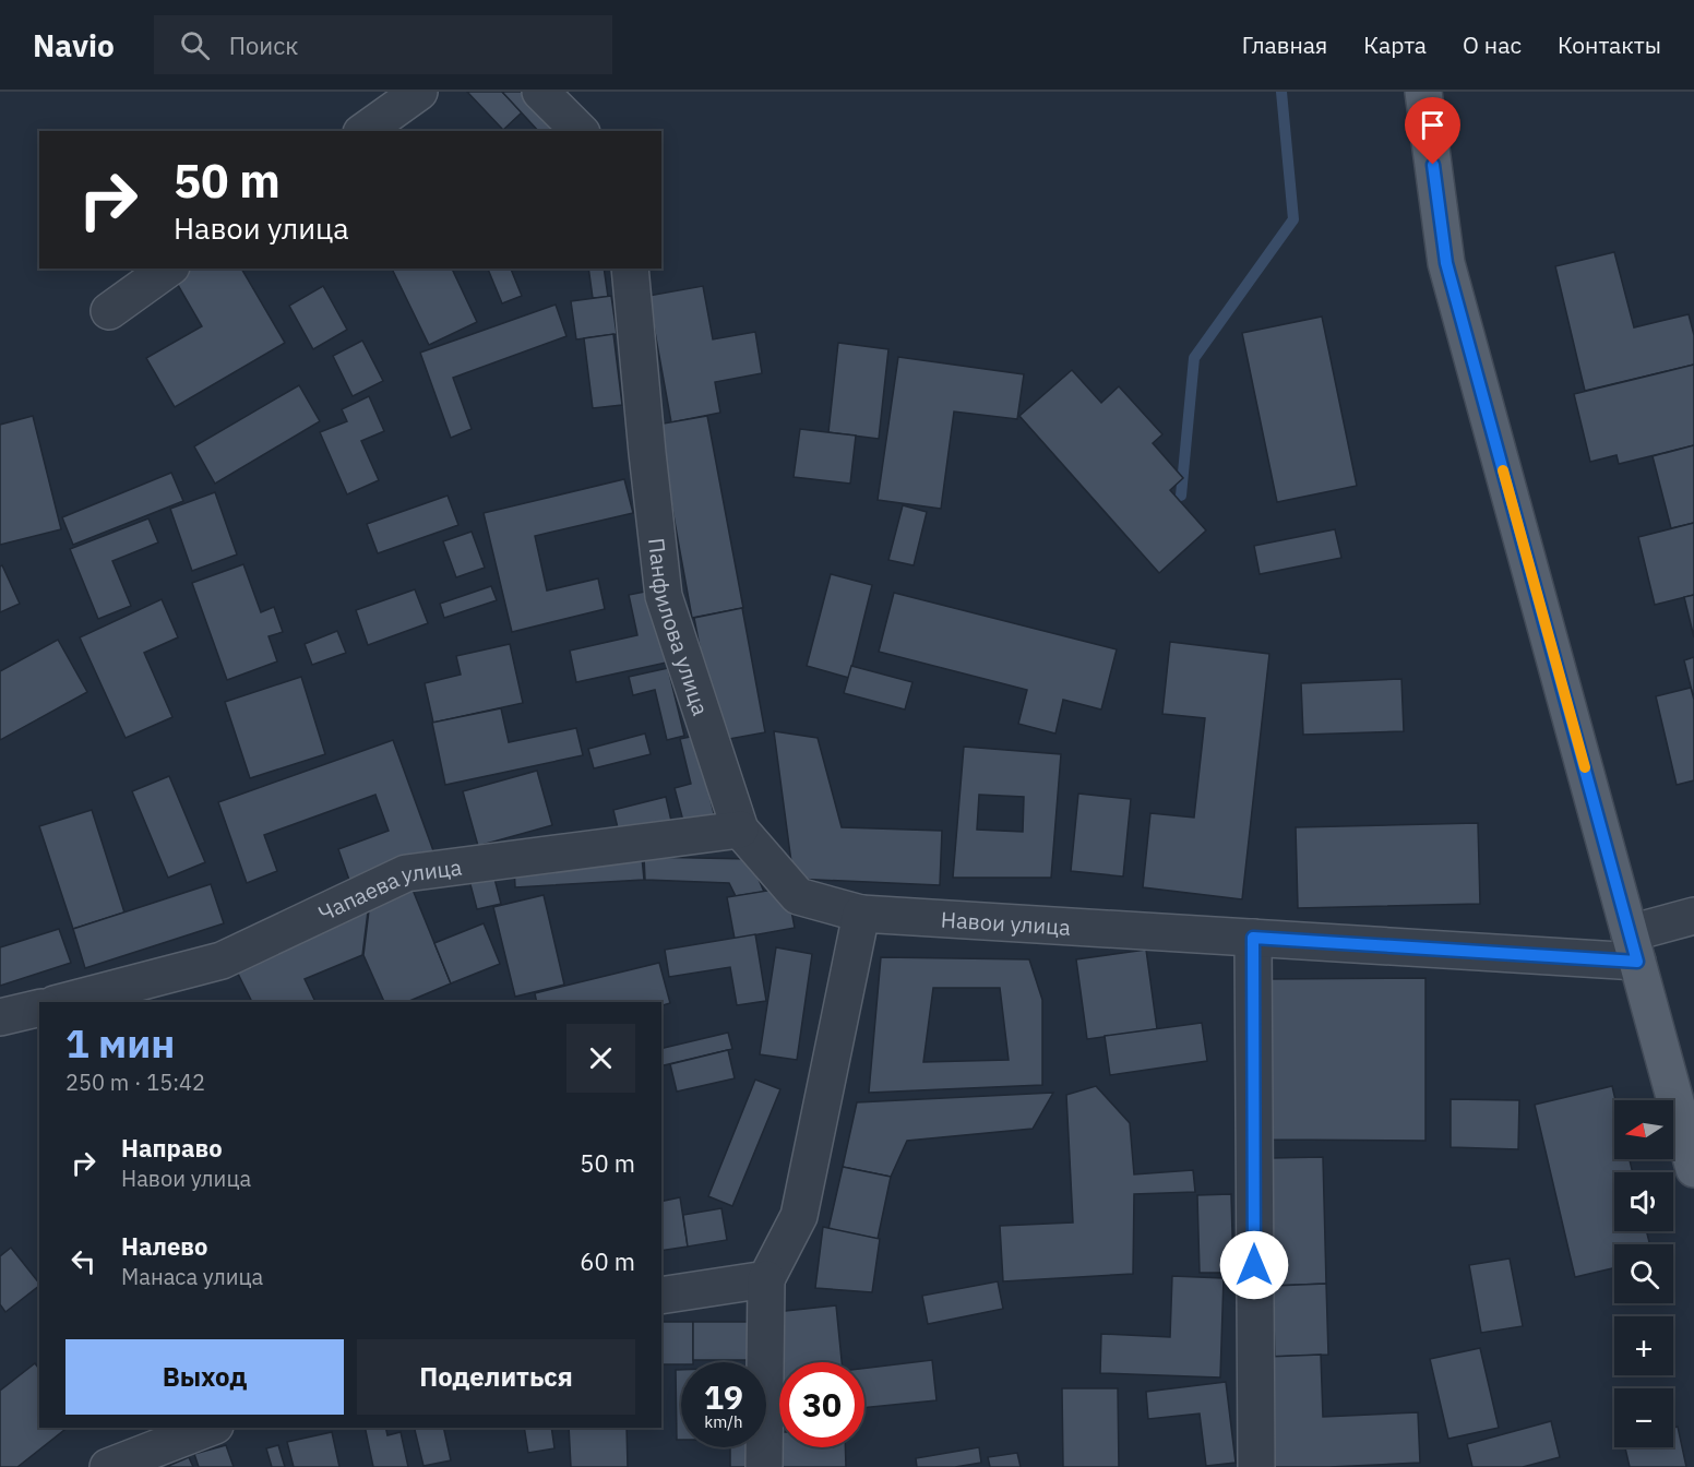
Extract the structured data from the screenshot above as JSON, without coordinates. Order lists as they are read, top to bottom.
{
  "streets": {
    "street": ["Панфилова улица", "Чапаева улица", "Навои улица"]
  },
  "crossings": [
    ["Панфилова улица", "Чапаева улица"],
    ["Панфилова улица", "Навои улица"]
  ],
  "north": "left",
  "page": {
    "header": "Navio",
    "search": "Поиск",
    "nav": [
      "Главная",
      "Карта",
      "О нас",
      "Контакты"
    ],
    "turn": ["50 m", "Навои улица"],
    "heading": ["1 мин", "250 m · 15:42"],
    "map_buttons": ["+", "−"],
    "list": [
      {
        "name": "Направо",
        "note": "Навои улица",
        "value": "50 m"
      },
      {
        "name": "Налево",
        "note": "Манаса улица",
        "value": "60 m"
      }
    ],
    "buttons": ["Выход", "Поделиться"],
    "speed": "19 km/h",
    "limit": "30"
  }
}
